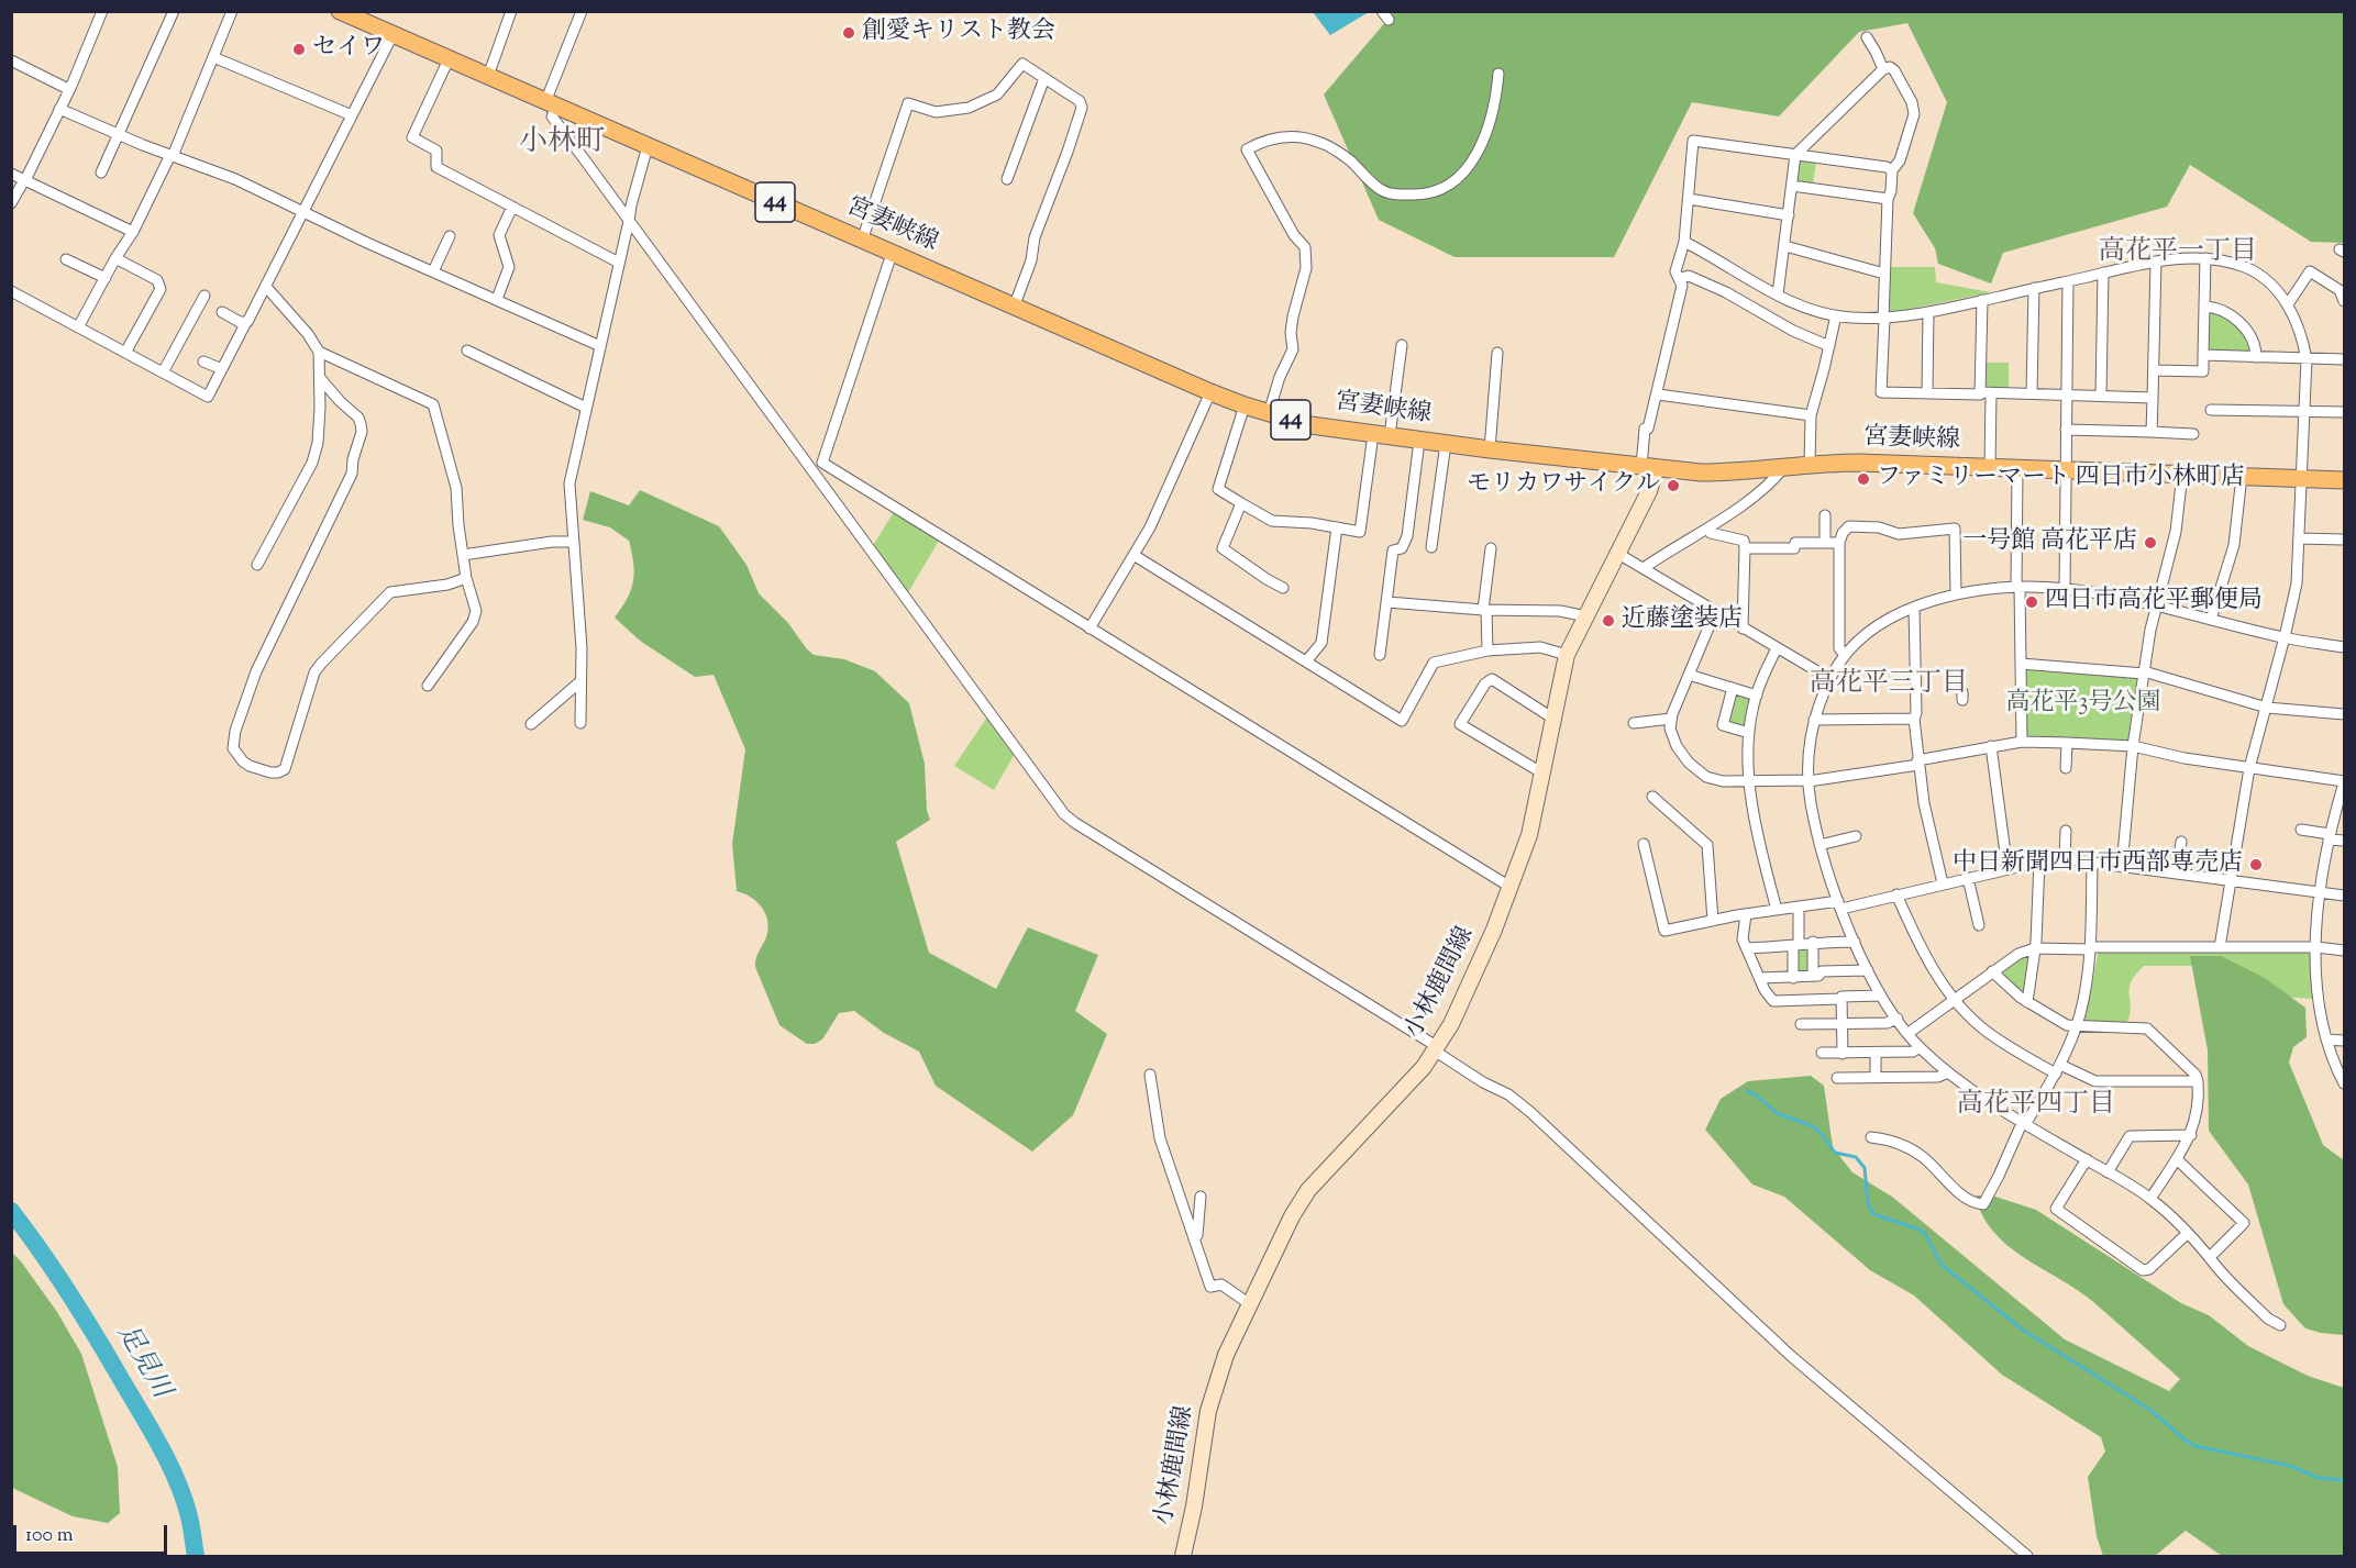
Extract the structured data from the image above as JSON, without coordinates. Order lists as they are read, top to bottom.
{
  "streets": {
    "main road": ["44", "宮妻峡線", "小林鹿間線"]
  },
  "crossings": [
    ["宮妻峡線", "小林鹿間線"]
  ],
  "districts": [
    "小林町",
    "高花平一丁目",
    "高花平三丁目",
    "高花平四丁目"
  ],
  "water": ["足見川"],
  "parks": ["高花平3号公園"],
  "places": [
    "創愛キリスト教会",
    "セイワ",
    "ファミリーマート 四日市小林町店",
    "モリカワサイクル",
    "一号館 高花平店",
    "四日市高花平郵便局",
    "近藤塗装店",
    "中日新聞四日市西部専売店"
  ],
  "scale_bar": "100 m"
}
